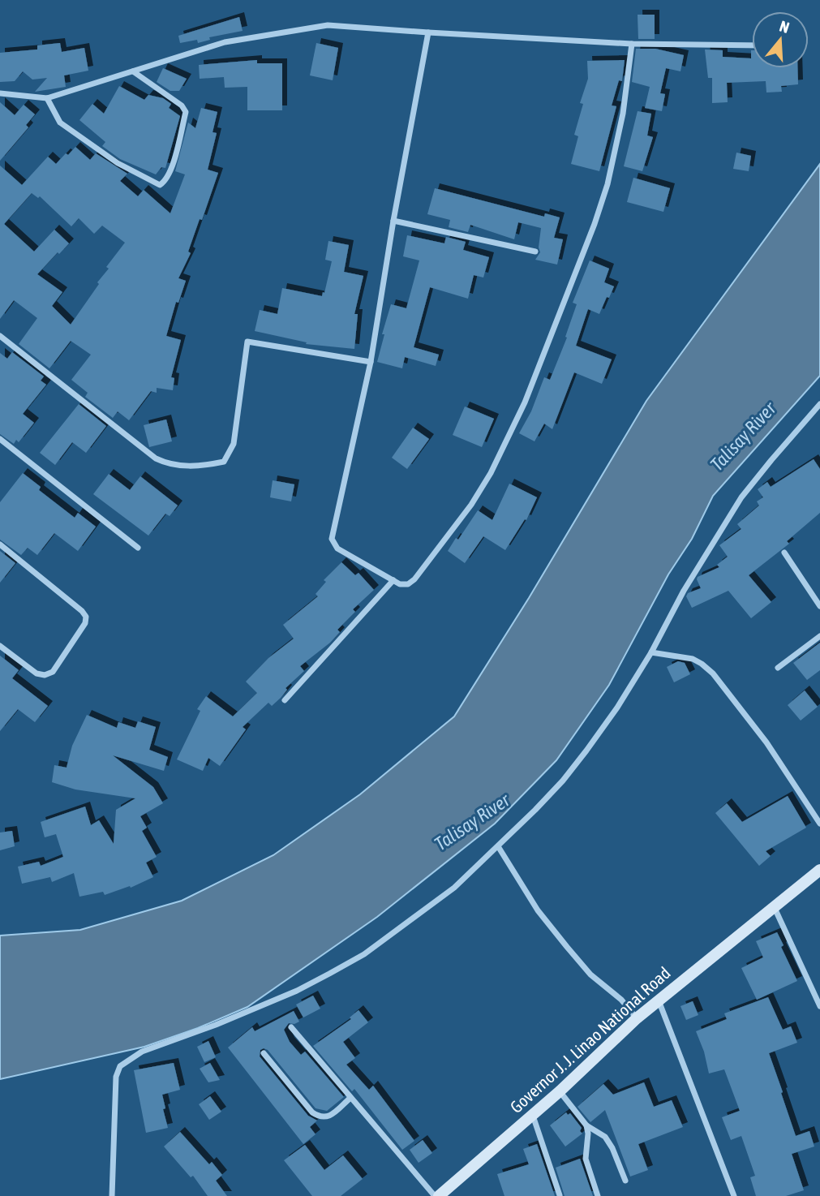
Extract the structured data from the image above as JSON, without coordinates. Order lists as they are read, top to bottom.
{
  "streets": {
    "main road": ["Governor J. J. Linao National Road"]
  },
  "water": ["Talisay River"],
  "north": "top"
}
